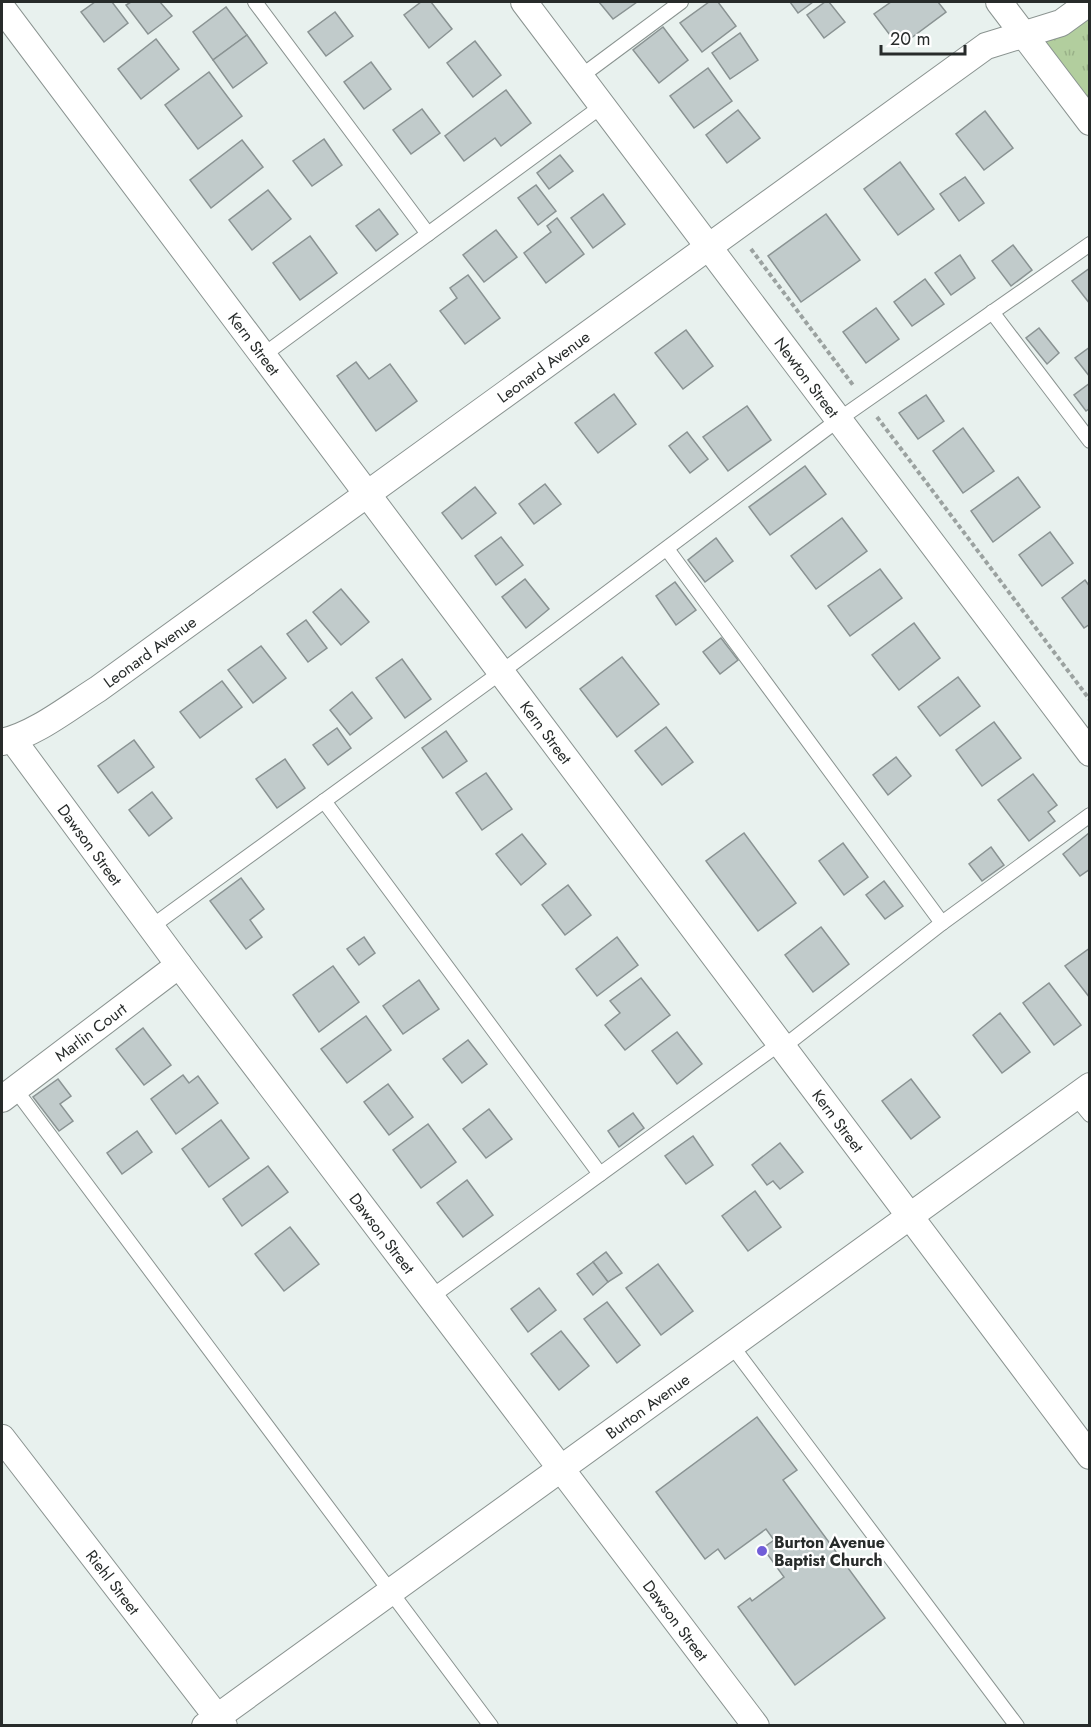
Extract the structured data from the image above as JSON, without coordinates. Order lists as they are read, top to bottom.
{
  "streets": {
    "street": [
      "Kern Street",
      "Leonard Avenue",
      "Newton Street",
      "Dawson Street",
      "Marlin Court",
      "Burton Avenue",
      "Riehl Street"
    ]
  },
  "crossings": [
    ["Kern Street", "Leonard Avenue"],
    ["Kern Street", "Burton Avenue"],
    ["Leonard Avenue", "Newton Street"],
    ["Leonard Avenue", "Dawson Street"],
    ["Dawson Street", "Marlin Court"],
    ["Dawson Street", "Burton Avenue"],
    ["Burton Avenue", "Riehl Street"]
  ],
  "places": ["Burton Avenue Baptist Church"],
  "scale_bar": "20 m"
}
